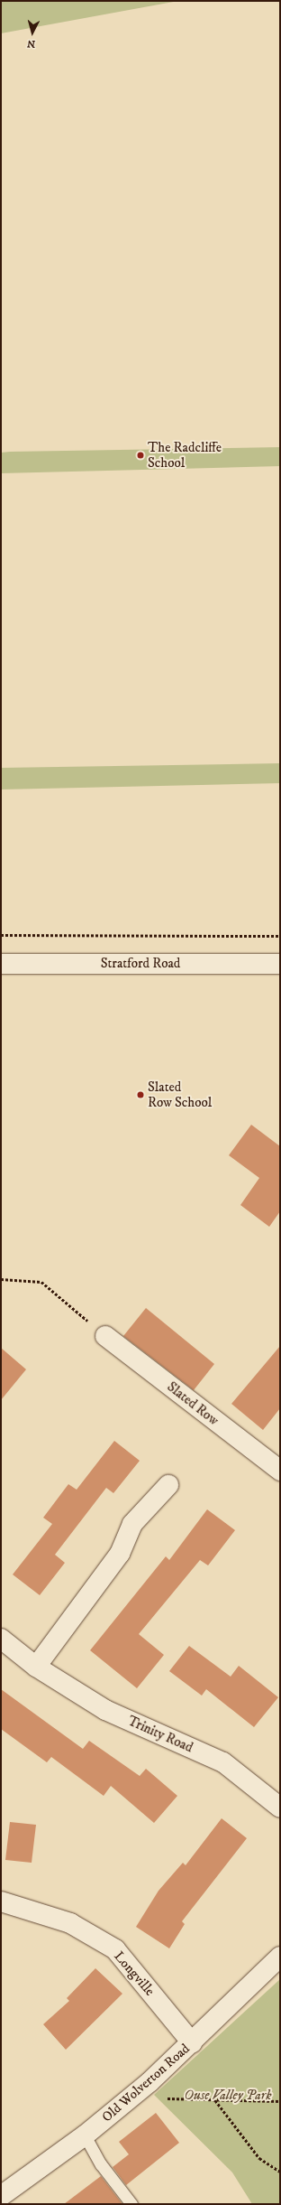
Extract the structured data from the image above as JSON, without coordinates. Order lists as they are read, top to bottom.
{
  "streets": {
    "street": [
      "Stratford Road",
      "Slated Row",
      "Trinity Road",
      "Longville",
      "Old Wolverton Road"
    ]
  },
  "crossings": [
    ["Longville", "Old Wolverton Road"]
  ],
  "parks": ["Ouse Valley Park"],
  "places": ["The Radcliffe School", "Slated Row School"],
  "north": "bottom"
}
